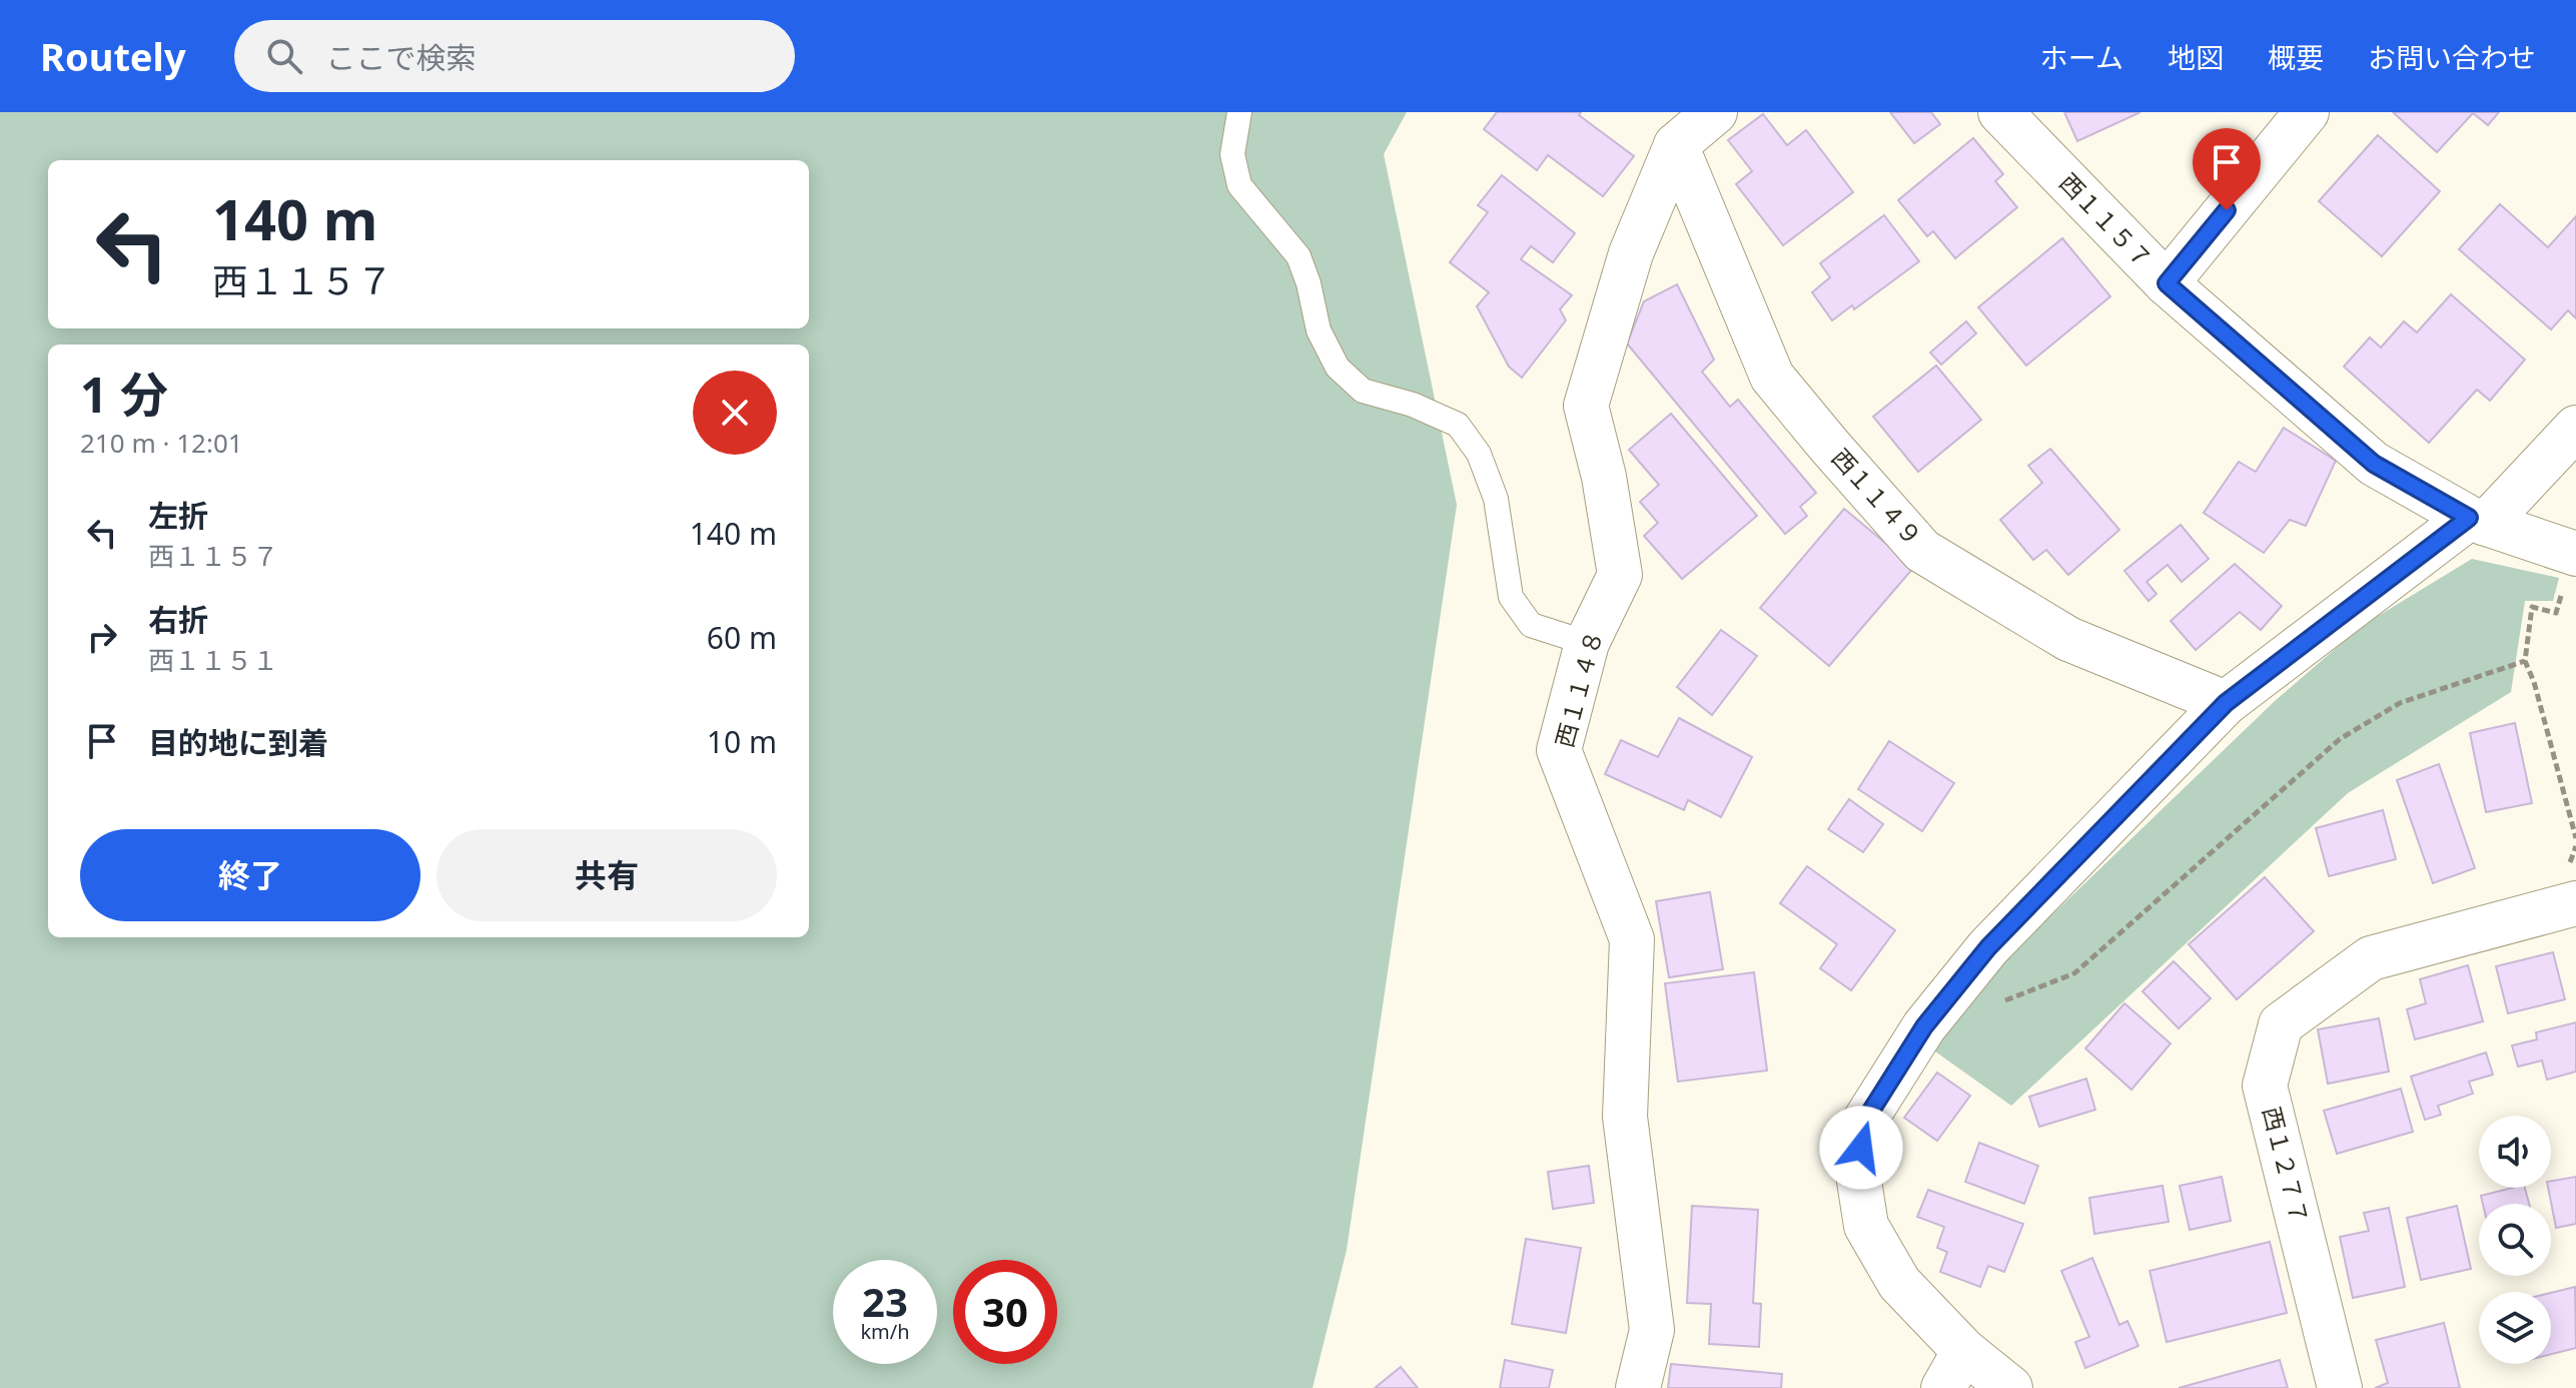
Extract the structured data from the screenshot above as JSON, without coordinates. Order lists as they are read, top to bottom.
{
  "streets": {
    "street": [
      "西１１５７",
      "西１１４９",
      "西１１４８",
      "西１２７７"
    ]
  },
  "crossings": [
    ["西１１４９", "西１１４８"]
  ],
  "page": {
    "header": "Routely",
    "search": "ここで検索",
    "nav": [
      "ホーム",
      "地図",
      "概要",
      "お問い合わせ"
    ],
    "turn": ["140 m", "西１１５７"],
    "heading": ["1 分", "210 m · 12:01"],
    "list": [
      {
        "name": "左折",
        "note": "西１１５７",
        "value": "140 m"
      },
      {
        "name": "右折",
        "note": "西１１５１",
        "value": "60 m"
      },
      {
        "name": "目的地に到着",
        "value": "10 m"
      }
    ],
    "buttons": ["終了", "共有"],
    "speed": "23 km/h",
    "limit": "30"
  }
}
